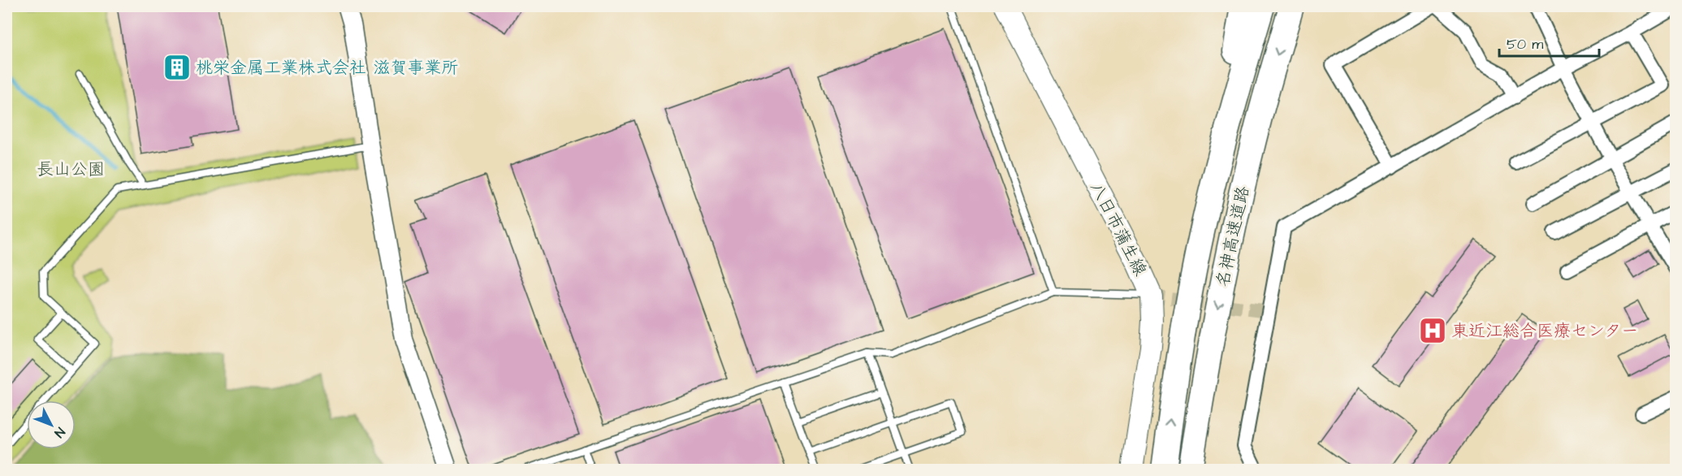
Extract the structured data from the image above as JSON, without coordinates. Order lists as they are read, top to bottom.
{
  "streets": {
    "highway": ["名神高速道路"],
    "main road": ["八日市蒲生線"]
  },
  "parks": ["長山公園"],
  "places": {
    "building": ["桃栄金属工業株式会社 滋賀事業所"],
    "hospital": ["東近江総合医療センター"]
  },
  "scale_bar": "50 m",
  "north": "bottom right"
}
